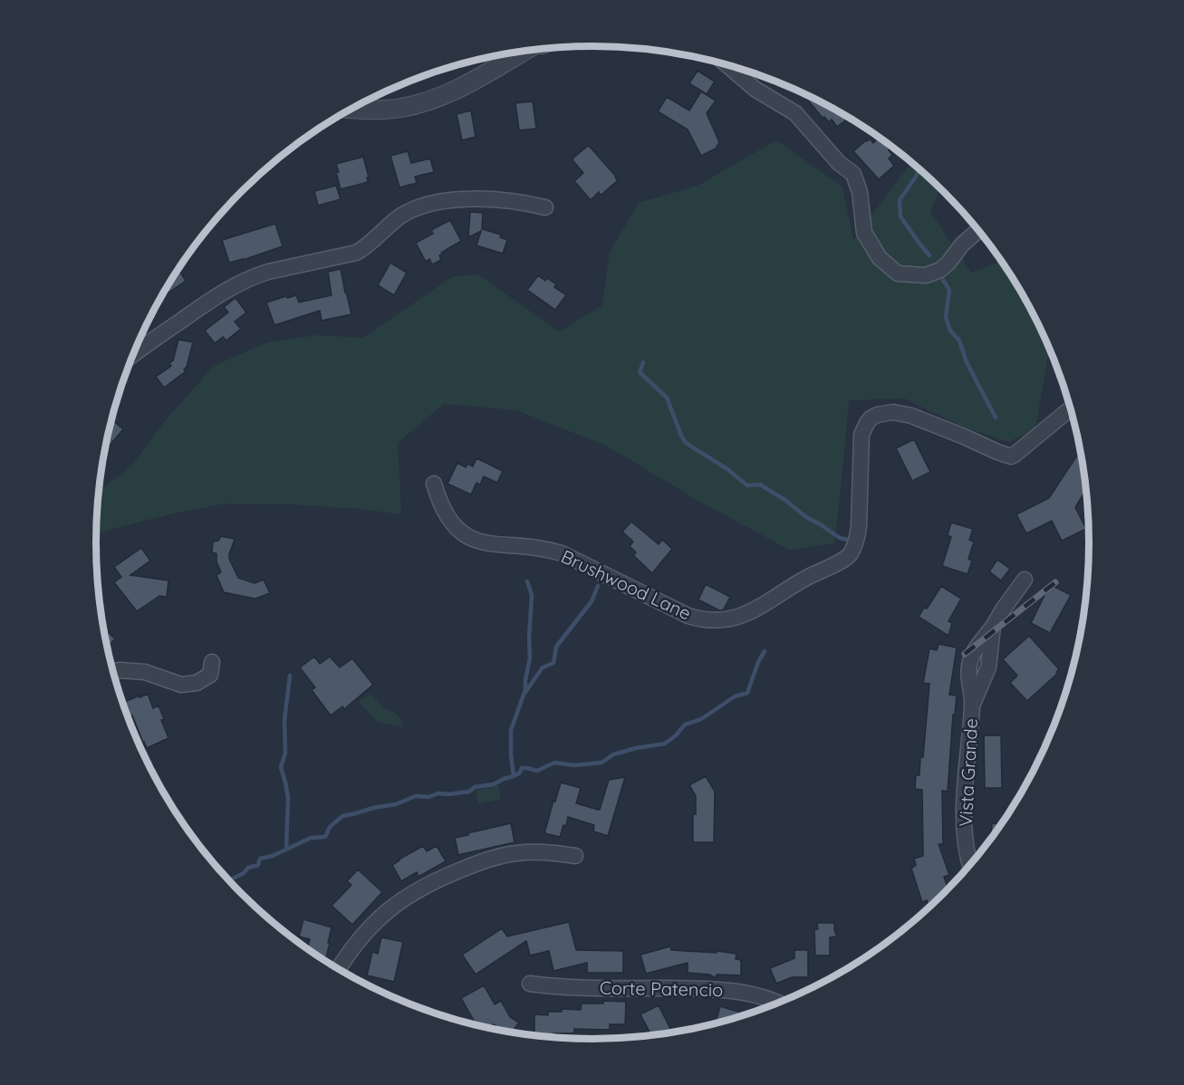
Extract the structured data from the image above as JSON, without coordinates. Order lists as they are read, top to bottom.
{
  "streets": {
    "street": ["Brushwood Lane", "Vista Grande", "Corte Patencio"]
  }
}
